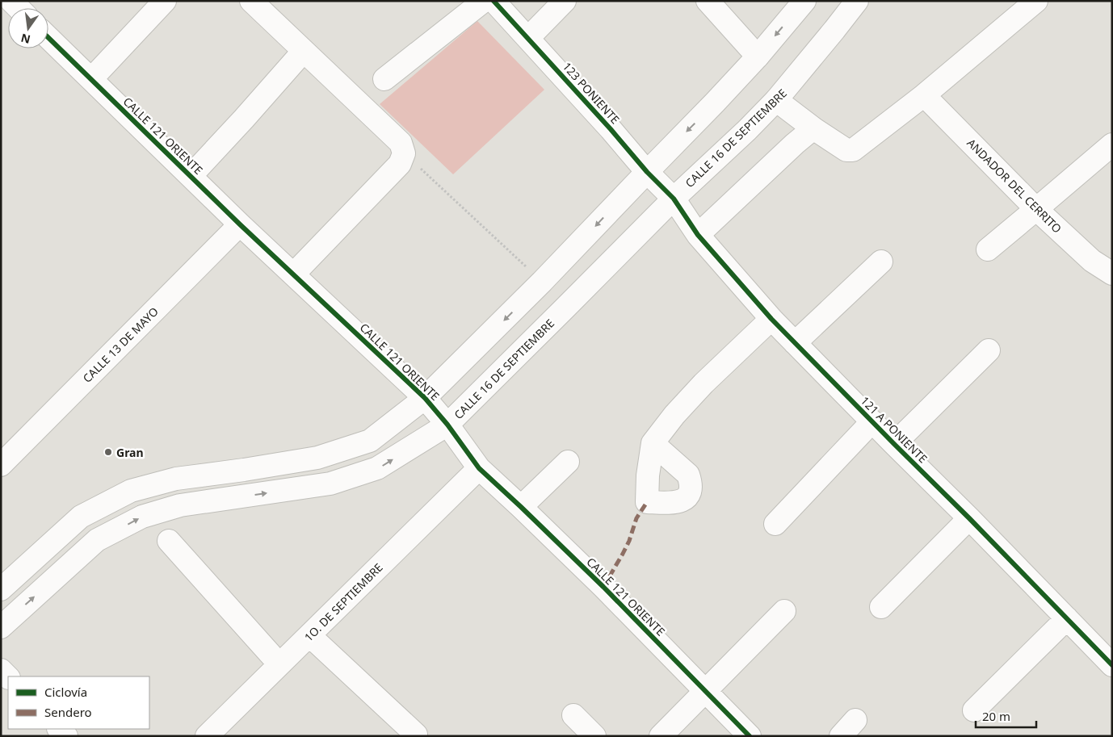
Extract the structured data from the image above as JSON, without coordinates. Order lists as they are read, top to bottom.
{
  "streets": {
    "street": [
      "123 PONIENTE",
      "CALLE 121 ORIENTE",
      "CALLE 16 DE SEPTIEMBRE",
      "ANDADOR DEL CERRITO",
      "CALLE 13 DE MAYO",
      "121 A PONIENTE",
      "1O. DE SEPTIEMBRE"
    ]
  },
  "crossings": [
    ["123 PONIENTE", "CALLE 16 DE SEPTIEMBRE"],
    ["123 PONIENTE", "121 A PONIENTE"],
    ["CALLE 121 ORIENTE", "CALLE 16 DE SEPTIEMBRE"],
    ["CALLE 121 ORIENTE", "CALLE 13 DE MAYO"],
    ["CALLE 121 ORIENTE", "1O. DE SEPTIEMBRE"],
    ["CALLE 16 DE SEPTIEMBRE", "121 A PONIENTE"]
  ],
  "places": ["Gran"],
  "legend": ["Ciclovía", "Sendero"],
  "scale_bar": "20 m",
  "north": "bottom"
}
